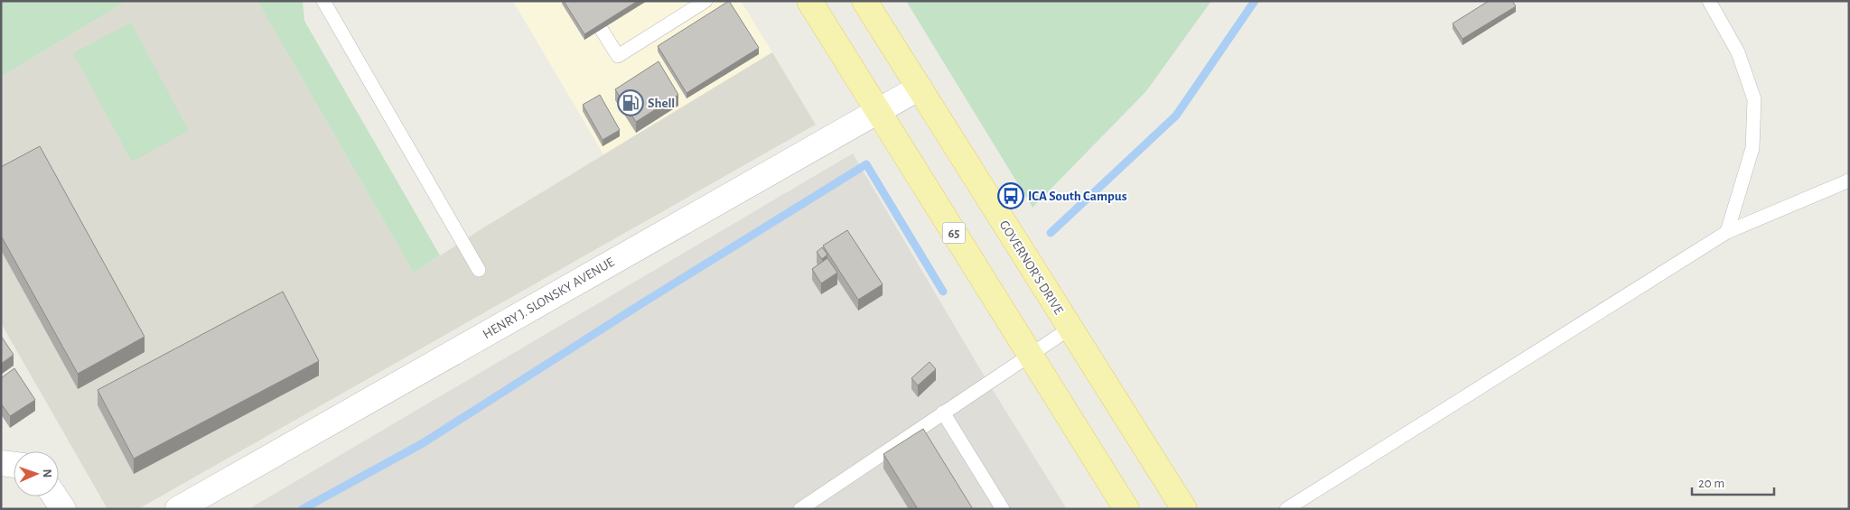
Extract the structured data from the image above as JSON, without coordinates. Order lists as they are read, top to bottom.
{
  "streets": {
    "main road": ["65", "GOVERNOR'S DRIVE"],
    "street": ["HENRY J. SLONSKY AVENUE"]
  },
  "crossings": [
    ["65", "HENRY J. SLONSKY AVENUE"],
    ["GOVERNOR'S DRIVE", "HENRY J. SLONSKY AVENUE"]
  ],
  "places": {
    "fuel station": ["Shell"],
    "bus stop": ["ICA South Campus"]
  },
  "scale_bar": "20 m",
  "north": "right"
}
